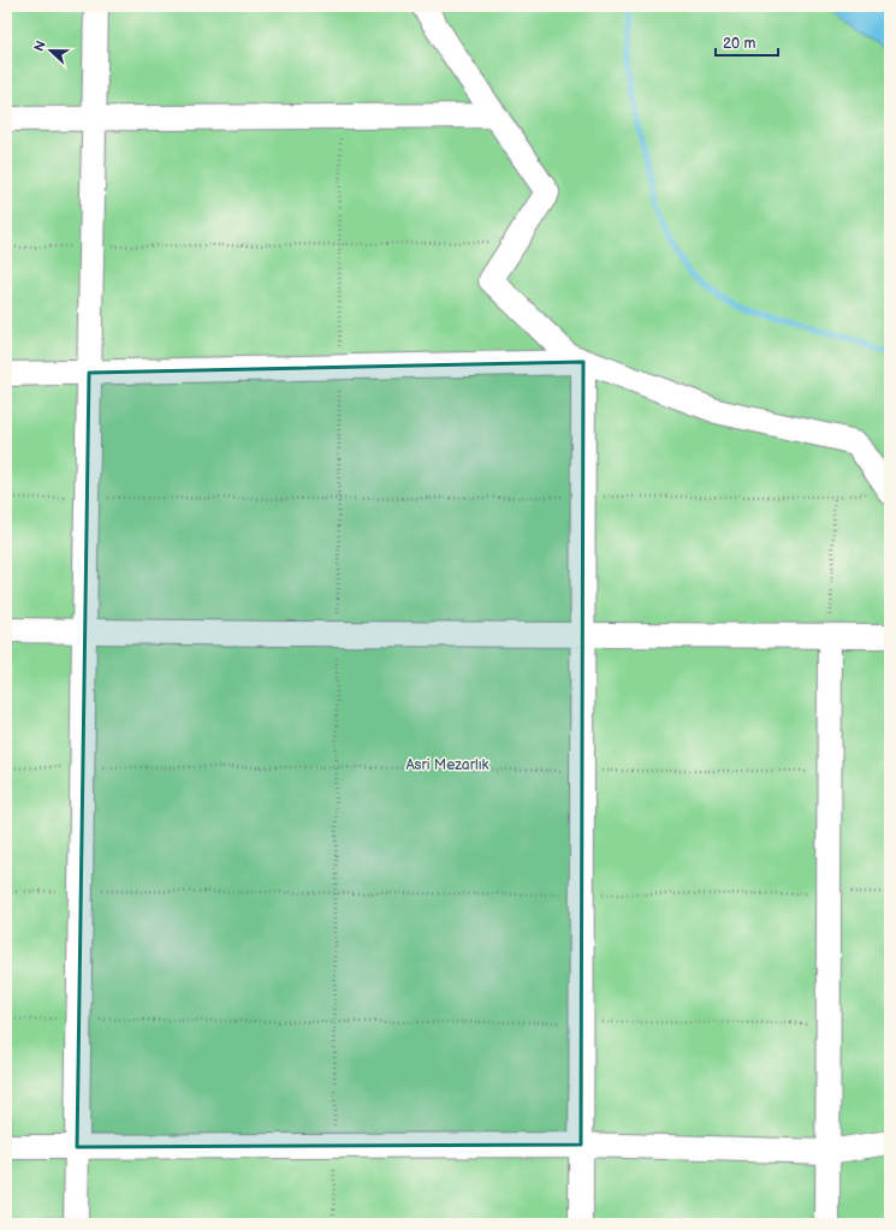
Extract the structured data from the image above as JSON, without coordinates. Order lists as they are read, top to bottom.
{
  "parks": ["Asri Mezarlık"],
  "scale_bar": "20 m",
  "north": "left"
}
